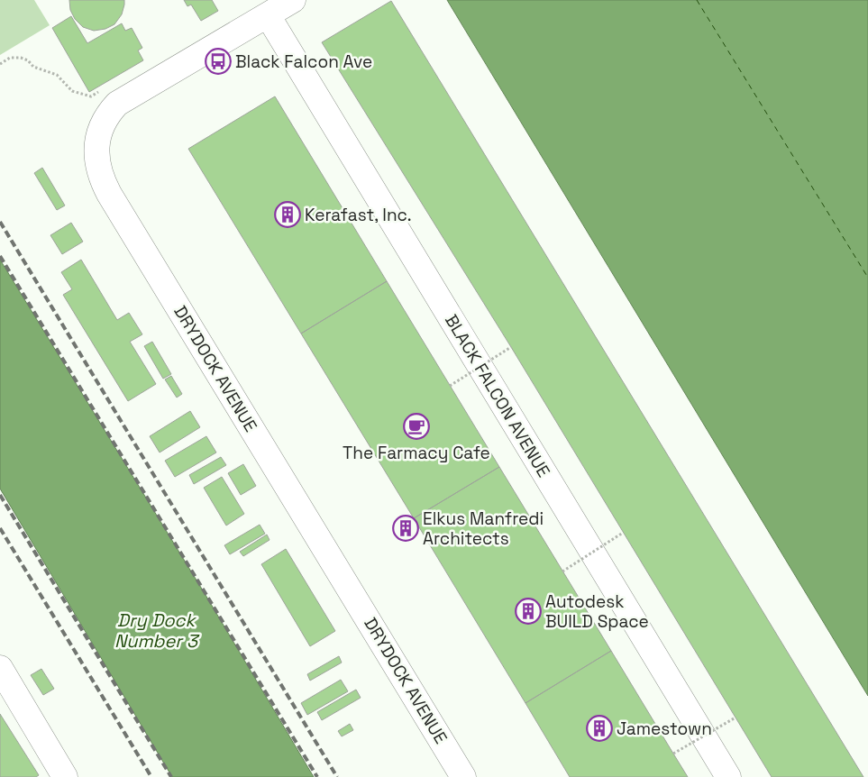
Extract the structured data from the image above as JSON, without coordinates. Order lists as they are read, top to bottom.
{
  "streets": {
    "street": ["DRYDOCK AVENUE", "BLACK FALCON AVENUE"]
  },
  "crossings": [
    ["DRYDOCK AVENUE", "BLACK FALCON AVENUE"]
  ],
  "water": ["Dry Dock Number 3"],
  "places": {
    "bus stop": ["Black Falcon Ave"],
    "building": [
      "Kerafast, Inc.",
      "Elkus Manfredi Architects",
      "Autodesk BUILD Space",
      "Jamestown"
    ],
    "cafe": ["The Farmacy Cafe"]
  }
}
